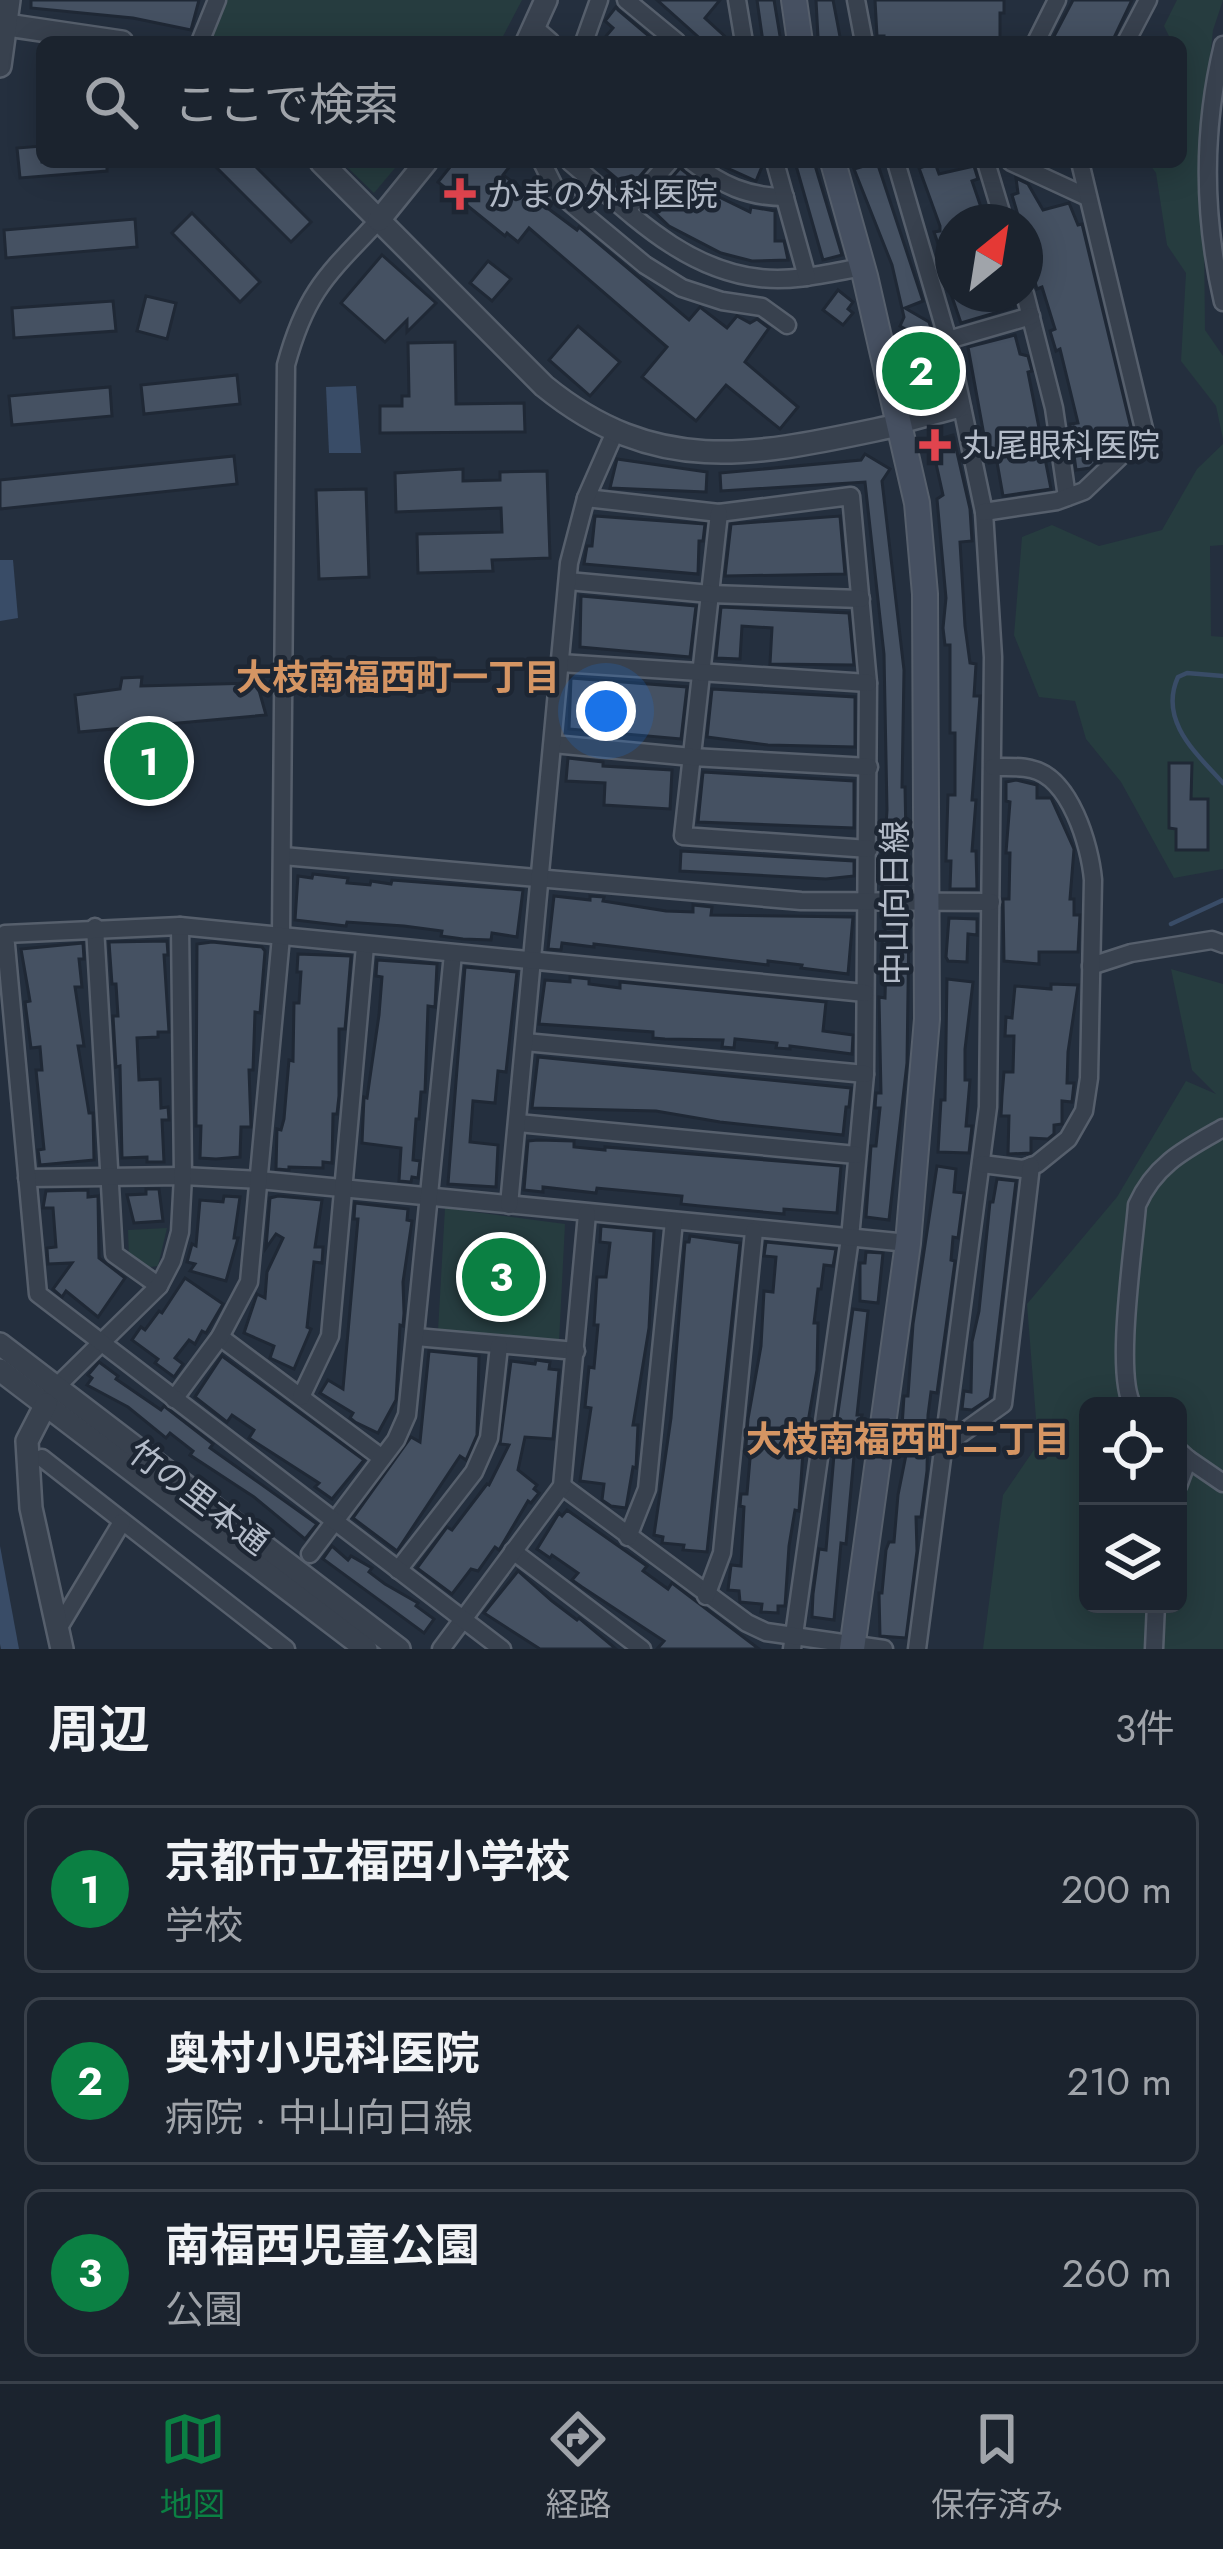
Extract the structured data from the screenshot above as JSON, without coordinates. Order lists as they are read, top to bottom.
{
  "streets": {
    "main road": ["中山向日線"],
    "street": ["竹の里本通"]
  },
  "districts": ["大枝南福西町一丁目", "大枝南福西町二丁目"],
  "places": {
    "health": ["かまの外科医院", "丸尾眼科医院"]
  },
  "north": "top right",
  "page": {
    "search": "ここで検索",
    "pins": ["2", "1", "3"],
    "heading": ["周辺", "3件"],
    "list": [
      {
        "mark": "1",
        "name": "京都市立福西小学校",
        "note": "学校",
        "value": "200 m"
      },
      {
        "mark": "2",
        "name": "奥村小児科医院",
        "note": "病院 · 中山向日線",
        "value": "210 m"
      },
      {
        "mark": "3",
        "name": "南福西児童公園",
        "note": "公園",
        "value": "260 m"
      }
    ],
    "nav": ["地図", "経路", "保存済み"]
  }
}
